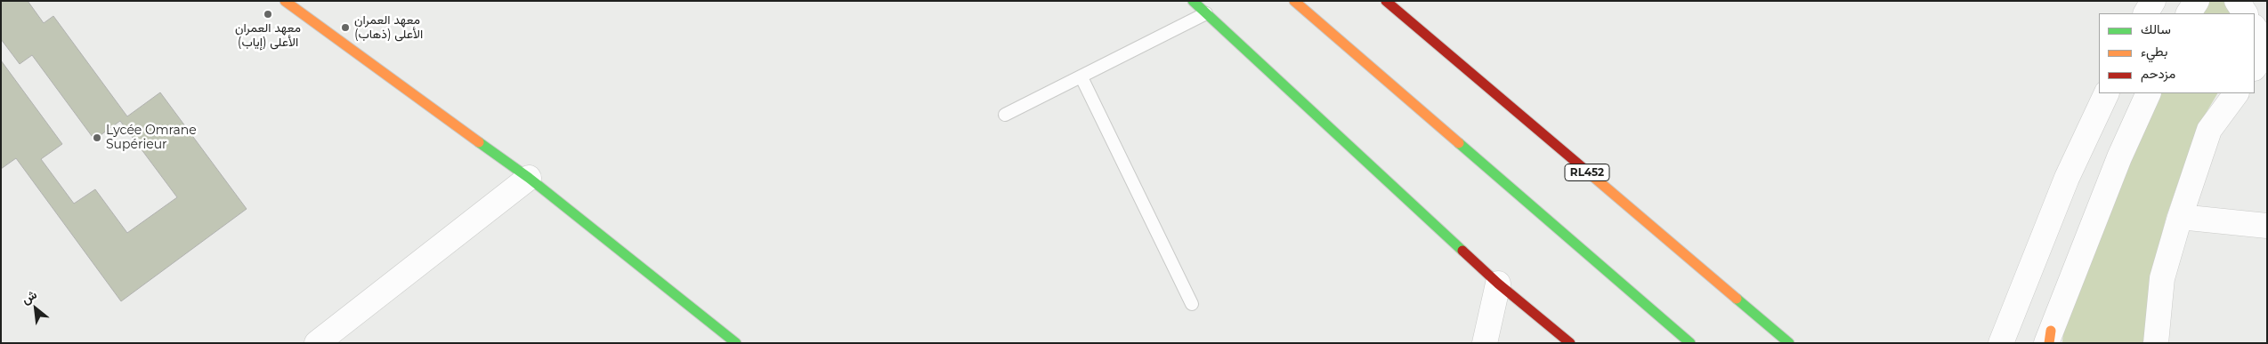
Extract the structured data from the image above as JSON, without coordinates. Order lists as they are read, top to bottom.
{
  "streets": {
    "main road": ["RL452"]
  },
  "places": ["معهد العمران الأعلى (إياب)", "معهد العمران الأعلى (ذهاب)", "Lycée Omrane Supérieur"],
  "legend": ["سالك", "بطيء", "مزدحم"],
  "north": "top left"
}
